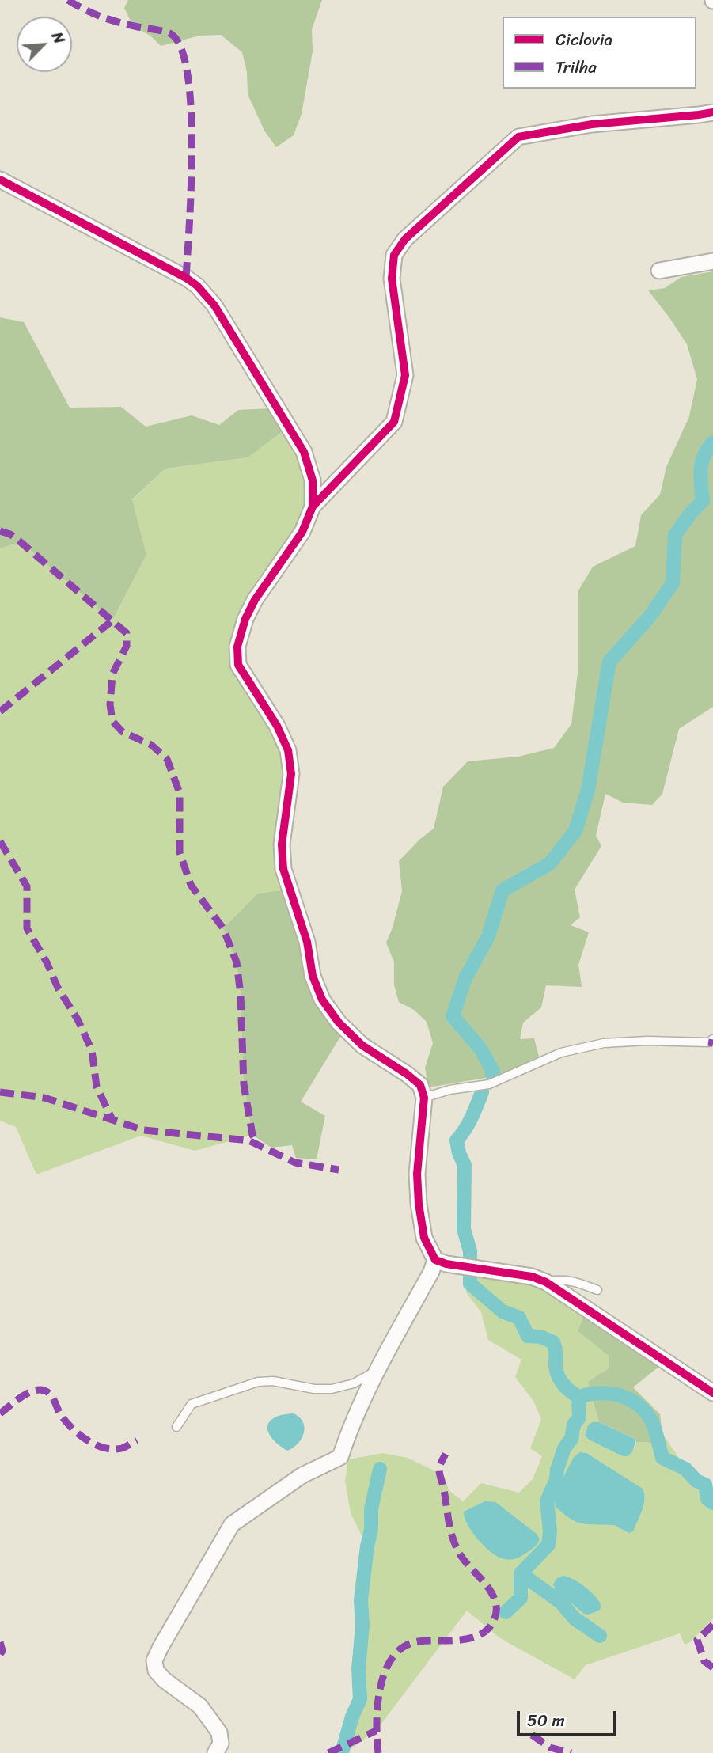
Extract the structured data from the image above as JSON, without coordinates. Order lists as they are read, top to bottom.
{
  "legend": ["Ciclovia", "Trilha"],
  "scale_bar": "50 m",
  "north": "top right"
}
